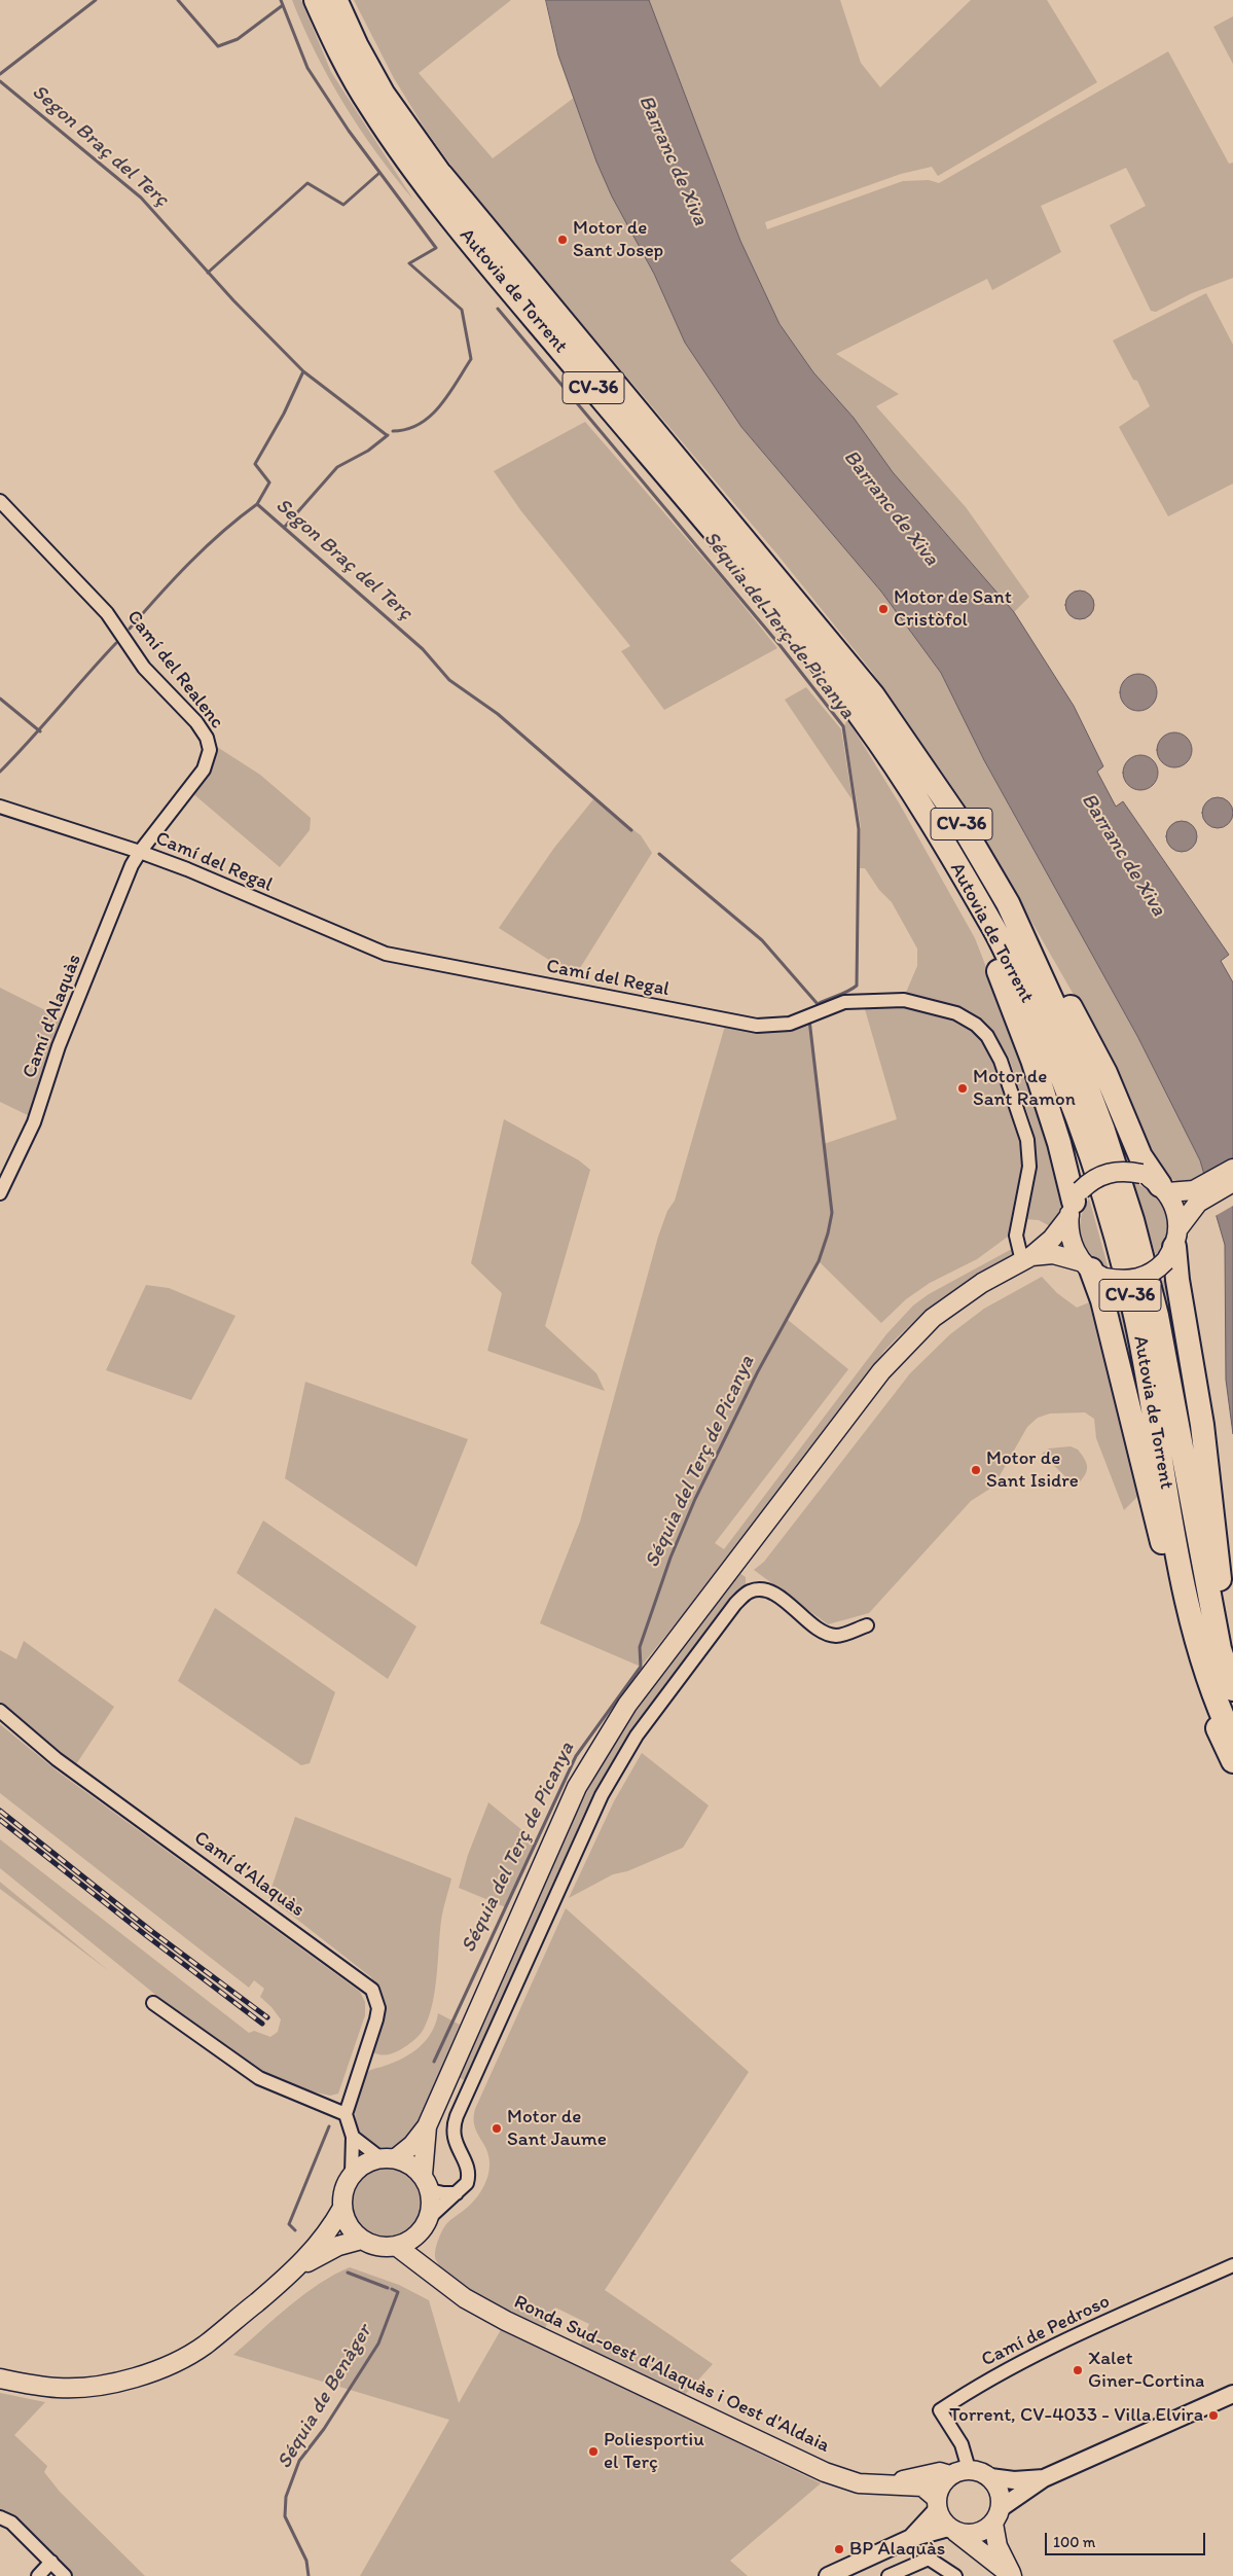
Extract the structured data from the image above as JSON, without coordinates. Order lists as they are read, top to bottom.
{
  "streets": {
    "highway": ["Autovia de Torrent", "CV-36"],
    "main road": ["Ronda Sud-oest d'Alaquàs i Oest d'Aldaia"],
    "street": [
      "Camí del Realenc",
      "Camí del Regal",
      "Camí d'Alaquàs",
      "Camí de Pedroso"
    ]
  },
  "crossings": [
    ["Camí del Realenc", "Camí del Regal"],
    ["Camí del Realenc", "Camí d'Alaquàs"],
    ["Camí del Regal", "Camí d'Alaquàs"],
    ["Camí de Pedroso", "Ronda Sud-oest d'Alaquàs i Oest d'Aldaia"]
  ],
  "water": [
    "Segon Braç del Terç",
    "Barranc de Xiva",
    "Séquia del Terç de Picanya",
    "Séquia de Benàger"
  ],
  "places": [
    "Motor de Sant Josep",
    "Motor de Sant Cristòfol",
    "Motor de Sant Ramon",
    "Motor de Sant Isidre",
    "Motor de Sant Jaume",
    "Xalet Giner-Cortina",
    "Torrent, CV-4033 - Villa Elvira",
    "Poliesportiu el Terç",
    "BP Alaquàs"
  ],
  "scale_bar": "100 m"
}
